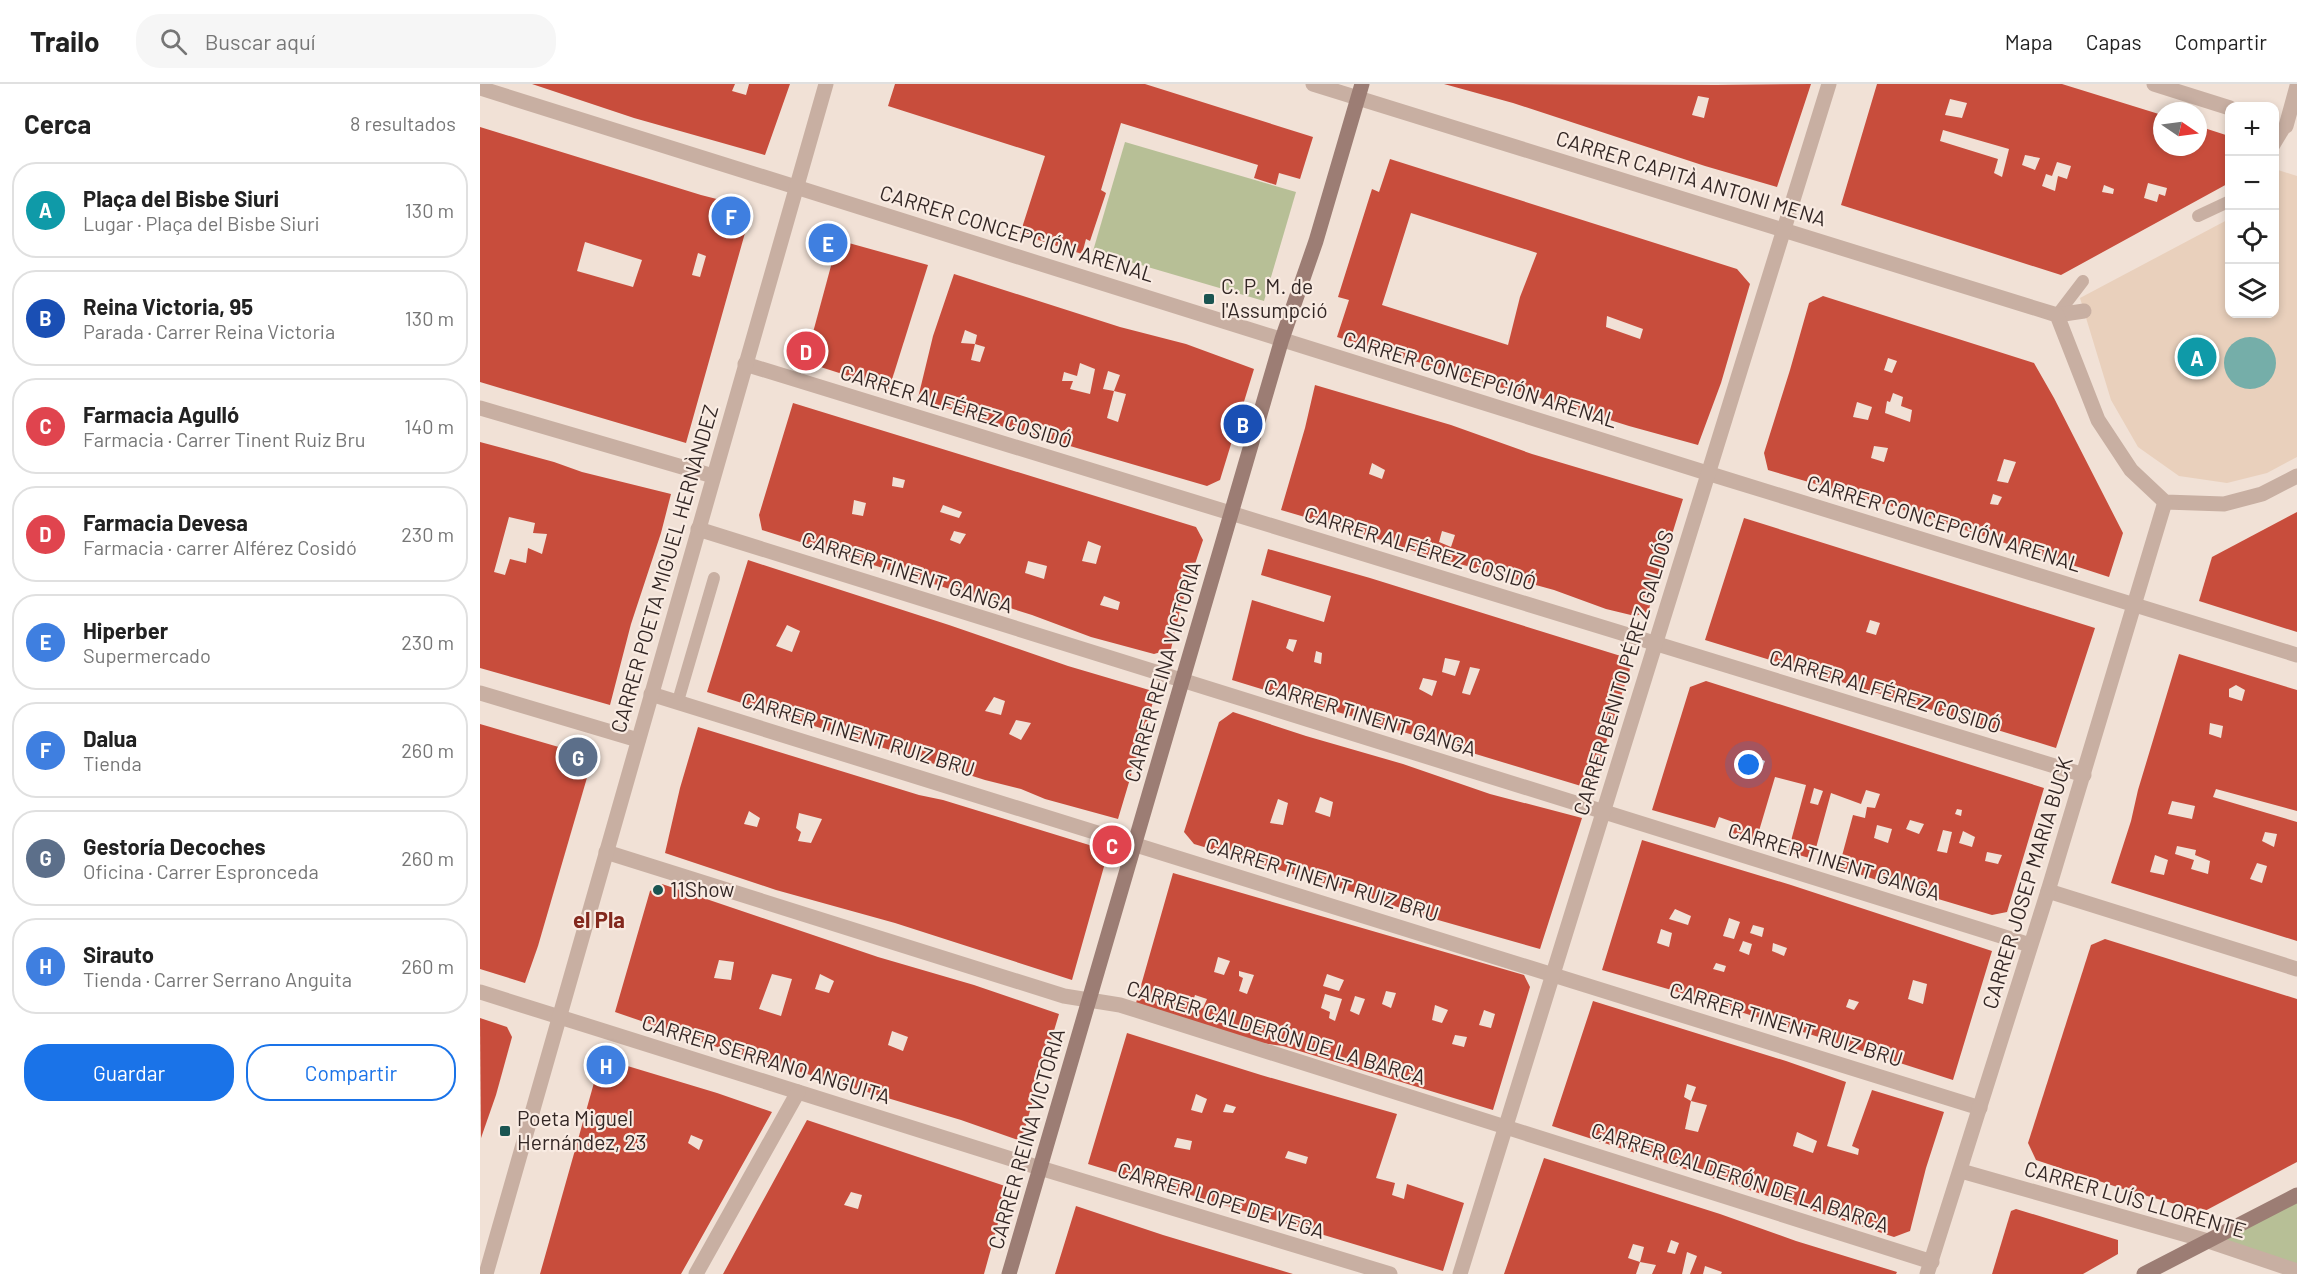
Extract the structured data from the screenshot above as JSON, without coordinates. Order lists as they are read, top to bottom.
{
  "streets": {
    "main road": ["CARRER REINA VICTORIA"],
    "street": [
      "CARRER CAPITÀ ANTONI MENA",
      "CARRER CONCEPCIÓN ARENAL",
      "CARRER ALFÉREZ COSIDÓ",
      "CARRER POETA MIGUEL HERNÀNDEZ",
      "CARRER TINENT GANGA",
      "CARRER BENITO PÉREZ GALDÓS",
      "CARRER TINENT RUIZ BRU",
      "CARRER JOSEP MARIA BUCK",
      "CARRER CALDERÓN DE LA BARCA",
      "CARRER SERRANO ANGUITA",
      "CARRER LUÍS LLORENTE",
      "CARRER LOPE DE VEGA"
    ]
  },
  "crossings": [
    ["CARRER CAPITÀ ANTONI MENA", "CARRER REINA VICTORIA"],
    ["CARRER CAPITÀ ANTONI MENA", "CARRER BENITO PÉREZ GALDÓS"],
    ["CARRER CONCEPCIÓN ARENAL", "CARRER POETA MIGUEL HERNÀNDEZ"],
    ["CARRER CONCEPCIÓN ARENAL", "CARRER REINA VICTORIA"],
    ["CARRER CONCEPCIÓN ARENAL", "CARRER BENITO PÉREZ GALDÓS"],
    ["CARRER CONCEPCIÓN ARENAL", "CARRER JOSEP MARIA BUCK"],
    ["CARRER ALFÉREZ COSIDÓ", "CARRER POETA MIGUEL HERNÀNDEZ"],
    ["CARRER ALFÉREZ COSIDÓ", "CARRER REINA VICTORIA"],
    ["CARRER ALFÉREZ COSIDÓ", "CARRER BENITO PÉREZ GALDÓS"],
    ["CARRER ALFÉREZ COSIDÓ", "CARRER JOSEP MARIA BUCK"],
    ["CARRER POETA MIGUEL HERNÀNDEZ", "CARRER TINENT GANGA"],
    ["CARRER POETA MIGUEL HERNÀNDEZ", "CARRER TINENT RUIZ BRU"],
    ["CARRER POETA MIGUEL HERNÀNDEZ", "CARRER CALDERÓN DE LA BARCA"],
    ["CARRER POETA MIGUEL HERNÀNDEZ", "CARRER SERRANO ANGUITA"],
    ["CARRER TINENT GANGA", "CARRER REINA VICTORIA"],
    ["CARRER TINENT GANGA", "CARRER BENITO PÉREZ GALDÓS"],
    ["CARRER TINENT GANGA", "CARRER JOSEP MARIA BUCK"],
    ["CARRER REINA VICTORIA", "CARRER TINENT RUIZ BRU"],
    ["CARRER REINA VICTORIA", "CARRER CALDERÓN DE LA BARCA"],
    ["CARRER REINA VICTORIA", "CARRER SERRANO ANGUITA"],
    ["CARRER REINA VICTORIA", "CARRER LOPE DE VEGA"],
    ["CARRER BENITO PÉREZ GALDÓS", "CARRER TINENT RUIZ BRU"],
    ["CARRER BENITO PÉREZ GALDÓS", "CARRER CALDERÓN DE LA BARCA"],
    ["CARRER TINENT RUIZ BRU", "CARRER JOSEP MARIA BUCK"],
    ["CARRER JOSEP MARIA BUCK", "CARRER CALDERÓN DE LA BARCA"],
    ["CARRER JOSEP MARIA BUCK", "CARRER LUÍS LLORENTE"],
    ["CARRER SERRANO ANGUITA", "CARRER LOPE DE VEGA"]
  ],
  "districts": ["el Pla"],
  "places": {
    "transit": ["C. P. M. de l'Assumpció", "Poeta Miguel Hernández, 23"],
    "other": ["11Show"]
  },
  "north": "right",
  "page": {
    "header": "Trailo",
    "search": "Buscar aquí",
    "nav": ["Mapa", "Capas", "Compartir"],
    "heading": ["Cerca", "8 resultados"],
    "map_buttons": ["+", "−"],
    "list": [
      {
        "mark": "A",
        "name": "Plaça del Bisbe Siuri",
        "note": "Lugar · Plaça del Bisbe Siuri",
        "value": "130 m"
      },
      {
        "mark": "B",
        "name": "Reina Victoria, 95",
        "note": "Parada · Carrer Reina Victoria",
        "value": "130 m"
      },
      {
        "mark": "C",
        "name": "Farmacia Agulló",
        "note": "Farmacia · Carrer Tinent Ruiz Bru",
        "value": "140 m"
      },
      {
        "mark": "D",
        "name": "Farmacia Devesa",
        "note": "Farmacia · carrer Alférez Cosidó",
        "value": "230 m"
      },
      {
        "mark": "E",
        "name": "Hiperber",
        "note": "Supermercado",
        "value": "230 m"
      },
      {
        "mark": "F",
        "name": "Dalua",
        "note": "Tienda",
        "value": "260 m"
      },
      {
        "mark": "G",
        "name": "Gestoría Decoches",
        "note": "Oficina · Carrer Espronceda",
        "value": "260 m"
      },
      {
        "mark": "H",
        "name": "Sirauto",
        "note": "Tienda · Carrer Serrano Anguita",
        "value": "260 m"
      }
    ],
    "pins": [
      "F",
      "E",
      "D",
      "A",
      "B",
      "G",
      "C",
      "H"
    ],
    "buttons": ["Guardar", "Compartir"]
  }
}
